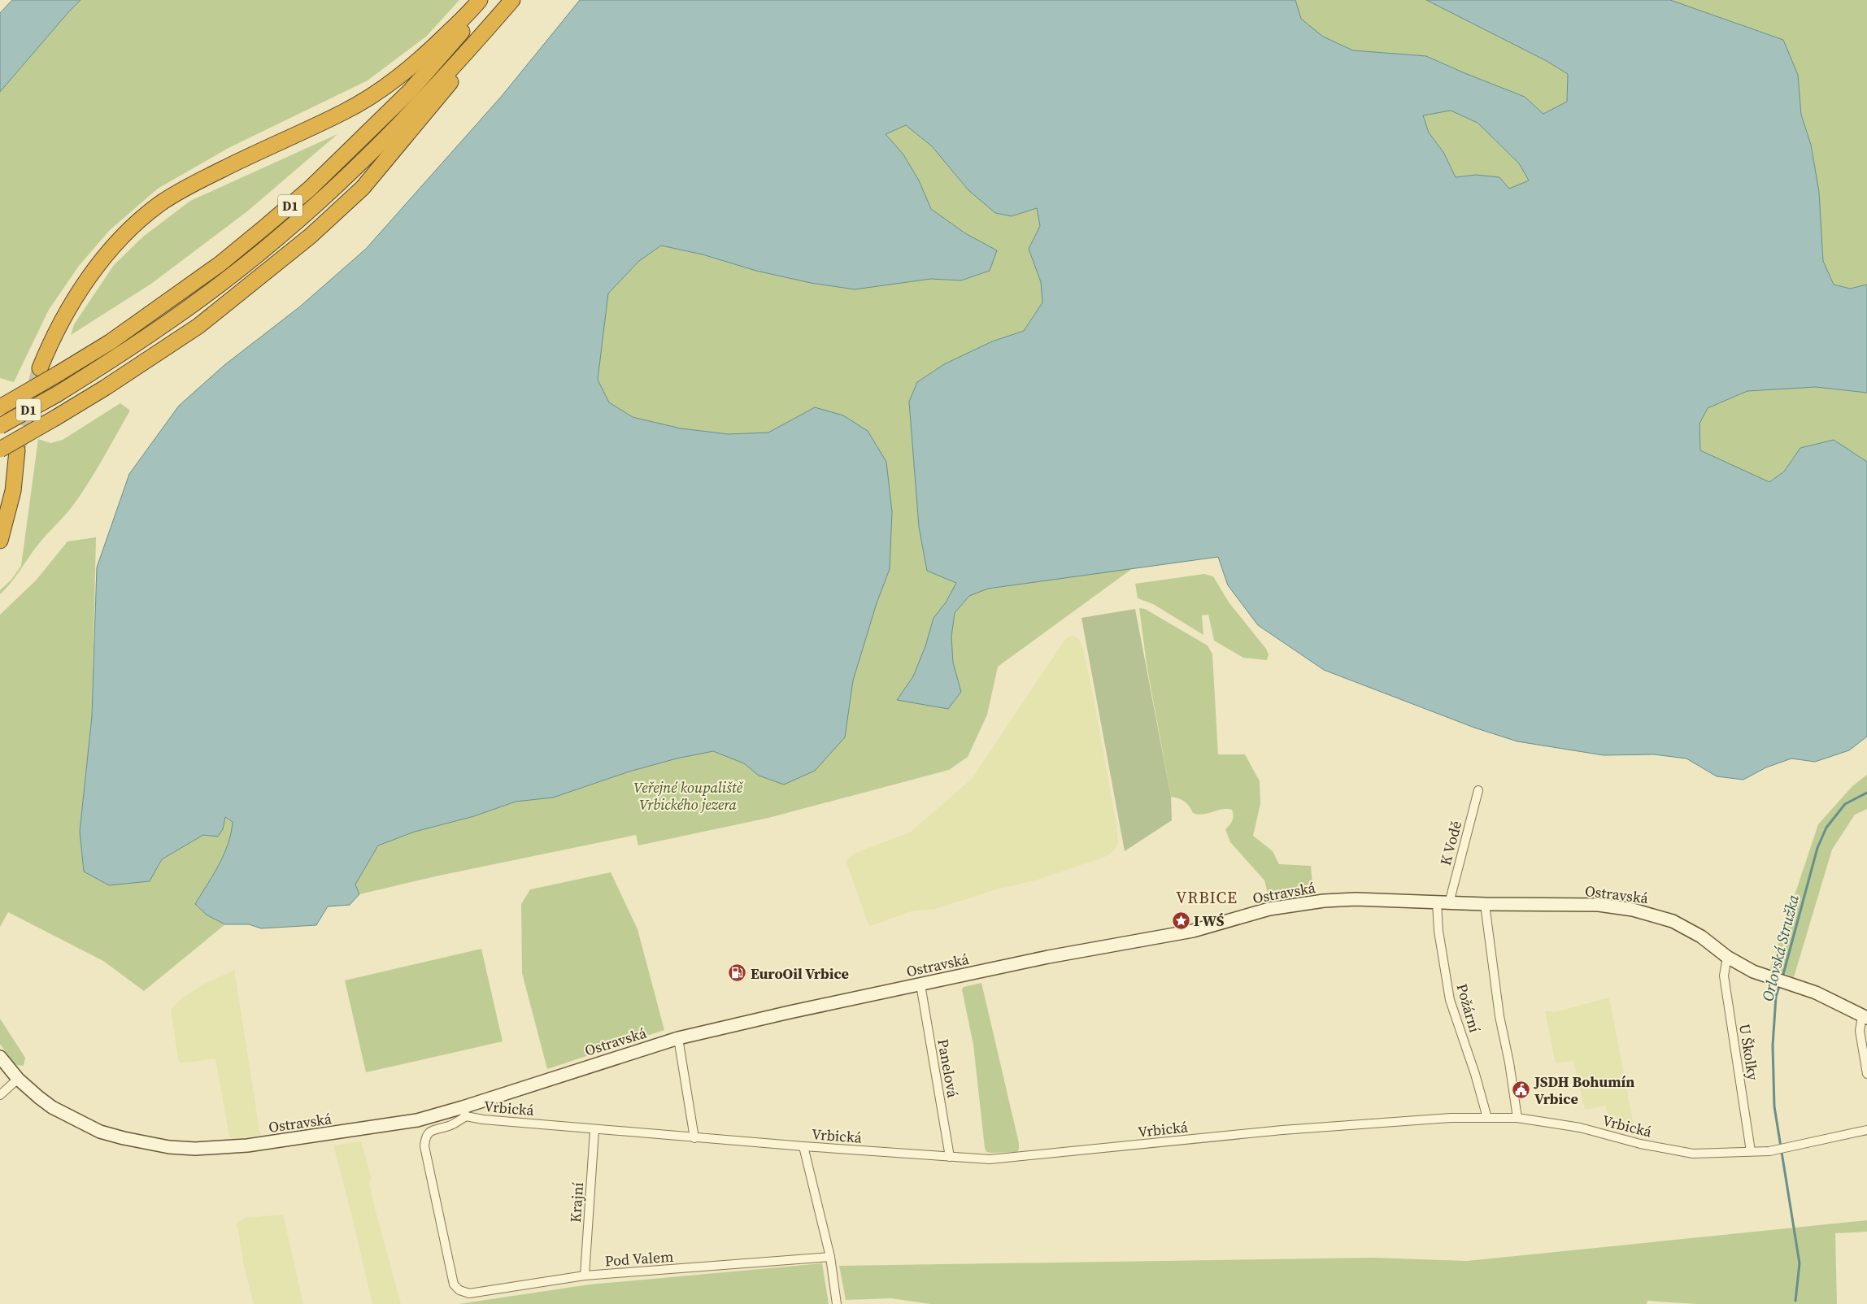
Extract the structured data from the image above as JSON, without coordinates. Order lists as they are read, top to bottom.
{
  "streets": {
    "highway": ["D1"],
    "main road": ["Ostravská"],
    "street": [
      "K Vodě",
      "Požární",
      "U Školky",
      "Panelová",
      "Vrbická",
      "Krajní",
      "Pod Valem"
    ]
  },
  "crossings": [
    ["K Vodě", "Ostravská"],
    ["K Vodě", "Požární"],
    ["Ostravská", "Požární"],
    ["Ostravská", "U Školky"],
    ["Ostravská", "Panelová"],
    ["Ostravská", "Vrbická"],
    ["Ostravská", "Pod Valem"],
    ["Požární", "Vrbická"],
    ["U Školky", "Vrbická"],
    ["Panelová", "Vrbická"],
    ["Vrbická", "Krajní"],
    ["Vrbická", "Pod Valem"],
    ["Krajní", "Pod Valem"]
  ],
  "districts": ["VRBICE"],
  "water": ["Orlovská Stružka"],
  "parks": ["Veřejné koupaliště Vrbického jezera"],
  "places": {
    "place": ["I WŚ"],
    "fuel station": ["EuroOil Vrbice"],
    "public building": ["JSDH Bohumín Vrbice"]
  }
}
